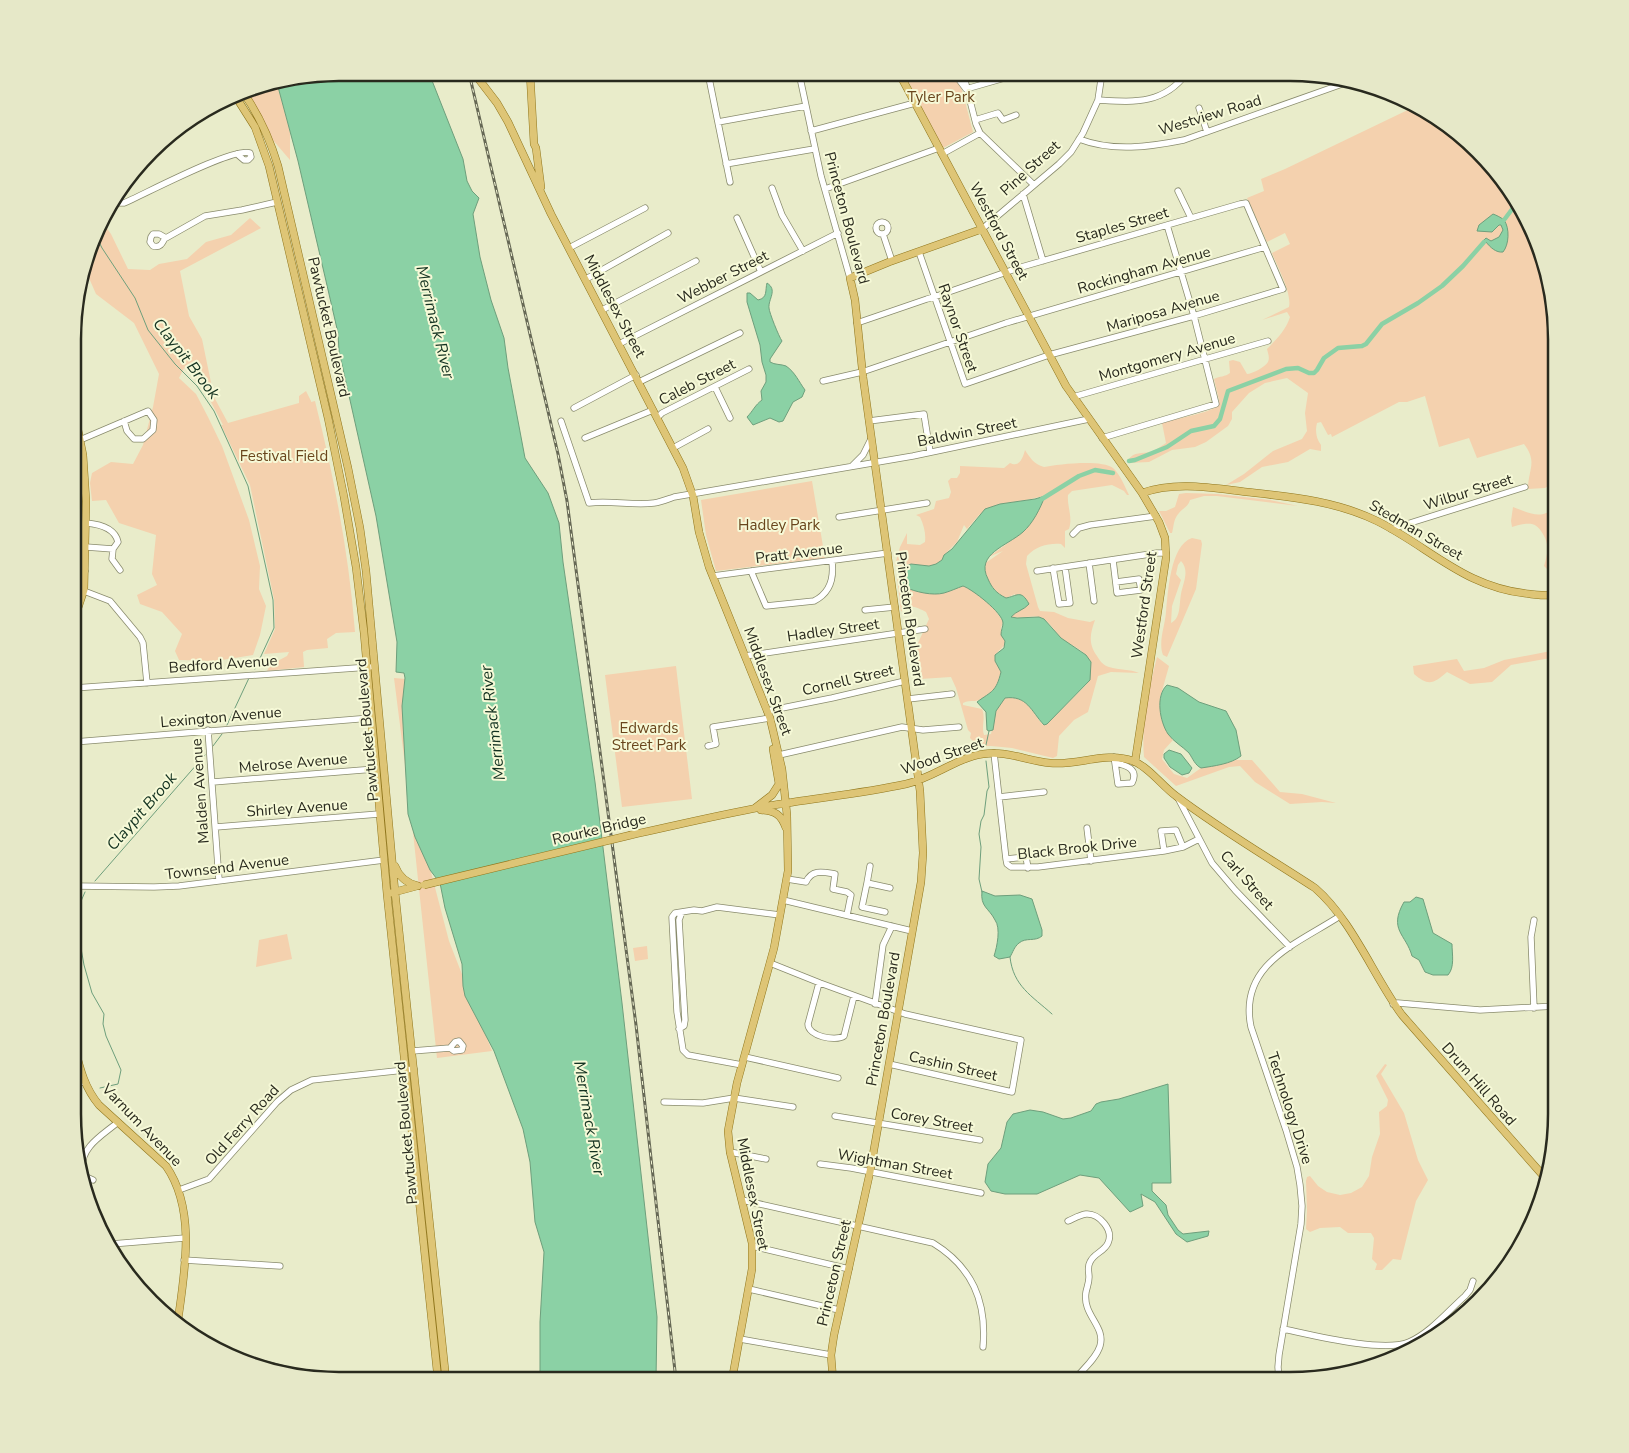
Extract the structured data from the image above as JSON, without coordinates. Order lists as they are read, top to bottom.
{
  "streets": {
    "main road": [
      "Pine Street",
      "Princeton Boulevard",
      "Westford Street",
      "Middlesex Street",
      "Pawtucket Boulevard",
      "Stedman Street",
      "Wood Street",
      "Rourke Bridge",
      "Drum Hill Road",
      "Varnum Avenue",
      "Princeton Street"
    ],
    "street": [
      "Westview Road",
      "Staples Street",
      "Rockingham Avenue",
      "Webber Street",
      "Mariposa Avenue",
      "Raynor Street",
      "Montgomery Avenue",
      "Caleb Street",
      "Baldwin Street",
      "Wilbur Street",
      "Pratt Avenue",
      "Hadley Street",
      "Bedford Avenue",
      "Cornell Street",
      "Lexington Avenue",
      "Melrose Avenue",
      "Malden Avenue",
      "Shirley Avenue",
      "Black Brook Drive",
      "Townsend Avenue",
      "Carl Street",
      "Cashin Street",
      "Technology Drive",
      "Corey Street",
      "Old Ferry Road",
      "Wightman Street"
    ]
  },
  "crossings": [
    ["Westview Road", "Pine Street"],
    ["Pine Street", "Princeton Boulevard"],
    ["Pine Street", "Westford Street"],
    ["Pine Street", "Raynor Street"],
    ["Princeton Boulevard", "Staples Street"],
    ["Princeton Boulevard", "Rockingham Avenue"],
    ["Princeton Boulevard", "Webber Street"],
    ["Princeton Boulevard", "Baldwin Street"],
    ["Princeton Boulevard", "Pratt Avenue"],
    ["Princeton Boulevard", "Hadley Street"],
    ["Princeton Boulevard", "Cornell Street"],
    ["Princeton Boulevard", "Wood Street"],
    ["Princeton Boulevard", "Cashin Street"],
    ["Princeton Boulevard", "Corey Street"],
    ["Princeton Boulevard", "Wightman Street"],
    ["Princeton Boulevard", "Princeton Street"],
    ["Staples Street", "Westford Street"],
    ["Staples Street", "Rockingham Avenue"],
    ["Staples Street", "Mariposa Avenue"],
    ["Staples Street", "Raynor Street"],
    ["Westford Street", "Rockingham Avenue"],
    ["Westford Street", "Mariposa Avenue"],
    ["Westford Street", "Raynor Street"],
    ["Westford Street", "Montgomery Avenue"],
    ["Westford Street", "Baldwin Street"],
    ["Westford Street", "Stedman Street"],
    ["Westford Street", "Wood Street"],
    ["Rockingham Avenue", "Mariposa Avenue"],
    ["Rockingham Avenue", "Raynor Street"],
    ["Webber Street", "Middlesex Street"],
    ["Middlesex Street", "Caleb Street"],
    ["Middlesex Street", "Baldwin Street"],
    ["Middlesex Street", "Pratt Avenue"],
    ["Middlesex Street", "Hadley Street"],
    ["Middlesex Street", "Cornell Street"],
    ["Middlesex Street", "Wood Street"],
    ["Middlesex Street", "Rourke Bridge"],
    ["Mariposa Avenue", "Raynor Street"],
    ["Pawtucket Boulevard", "Bedford Avenue"],
    ["Pawtucket Boulevard", "Lexington Avenue"],
    ["Pawtucket Boulevard", "Melrose Avenue"],
    ["Pawtucket Boulevard", "Shirley Avenue"],
    ["Pawtucket Boulevard", "Rourke Bridge"],
    ["Pawtucket Boulevard", "Townsend Avenue"],
    ["Pawtucket Boulevard", "Old Ferry Road"],
    ["Wilbur Street", "Stedman Street"],
    ["Lexington Avenue", "Malden Avenue"],
    ["Wood Street", "Rourke Bridge"],
    ["Wood Street", "Black Brook Drive"],
    ["Melrose Avenue", "Malden Avenue"],
    ["Malden Avenue", "Shirley Avenue"],
    ["Malden Avenue", "Townsend Avenue"],
    ["Black Brook Drive", "Carl Street"],
    ["Carl Street", "Technology Drive"],
    ["Varnum Avenue", "Old Ferry Road"],
    ["Wightman Street", "Princeton Street"]
  ],
  "water": ["Merrimack River", "Claypit Brook"],
  "parks": [
    "Tyler Park",
    "Festival Field",
    "Hadley Park",
    "Edwards Street Park"
  ]
}
